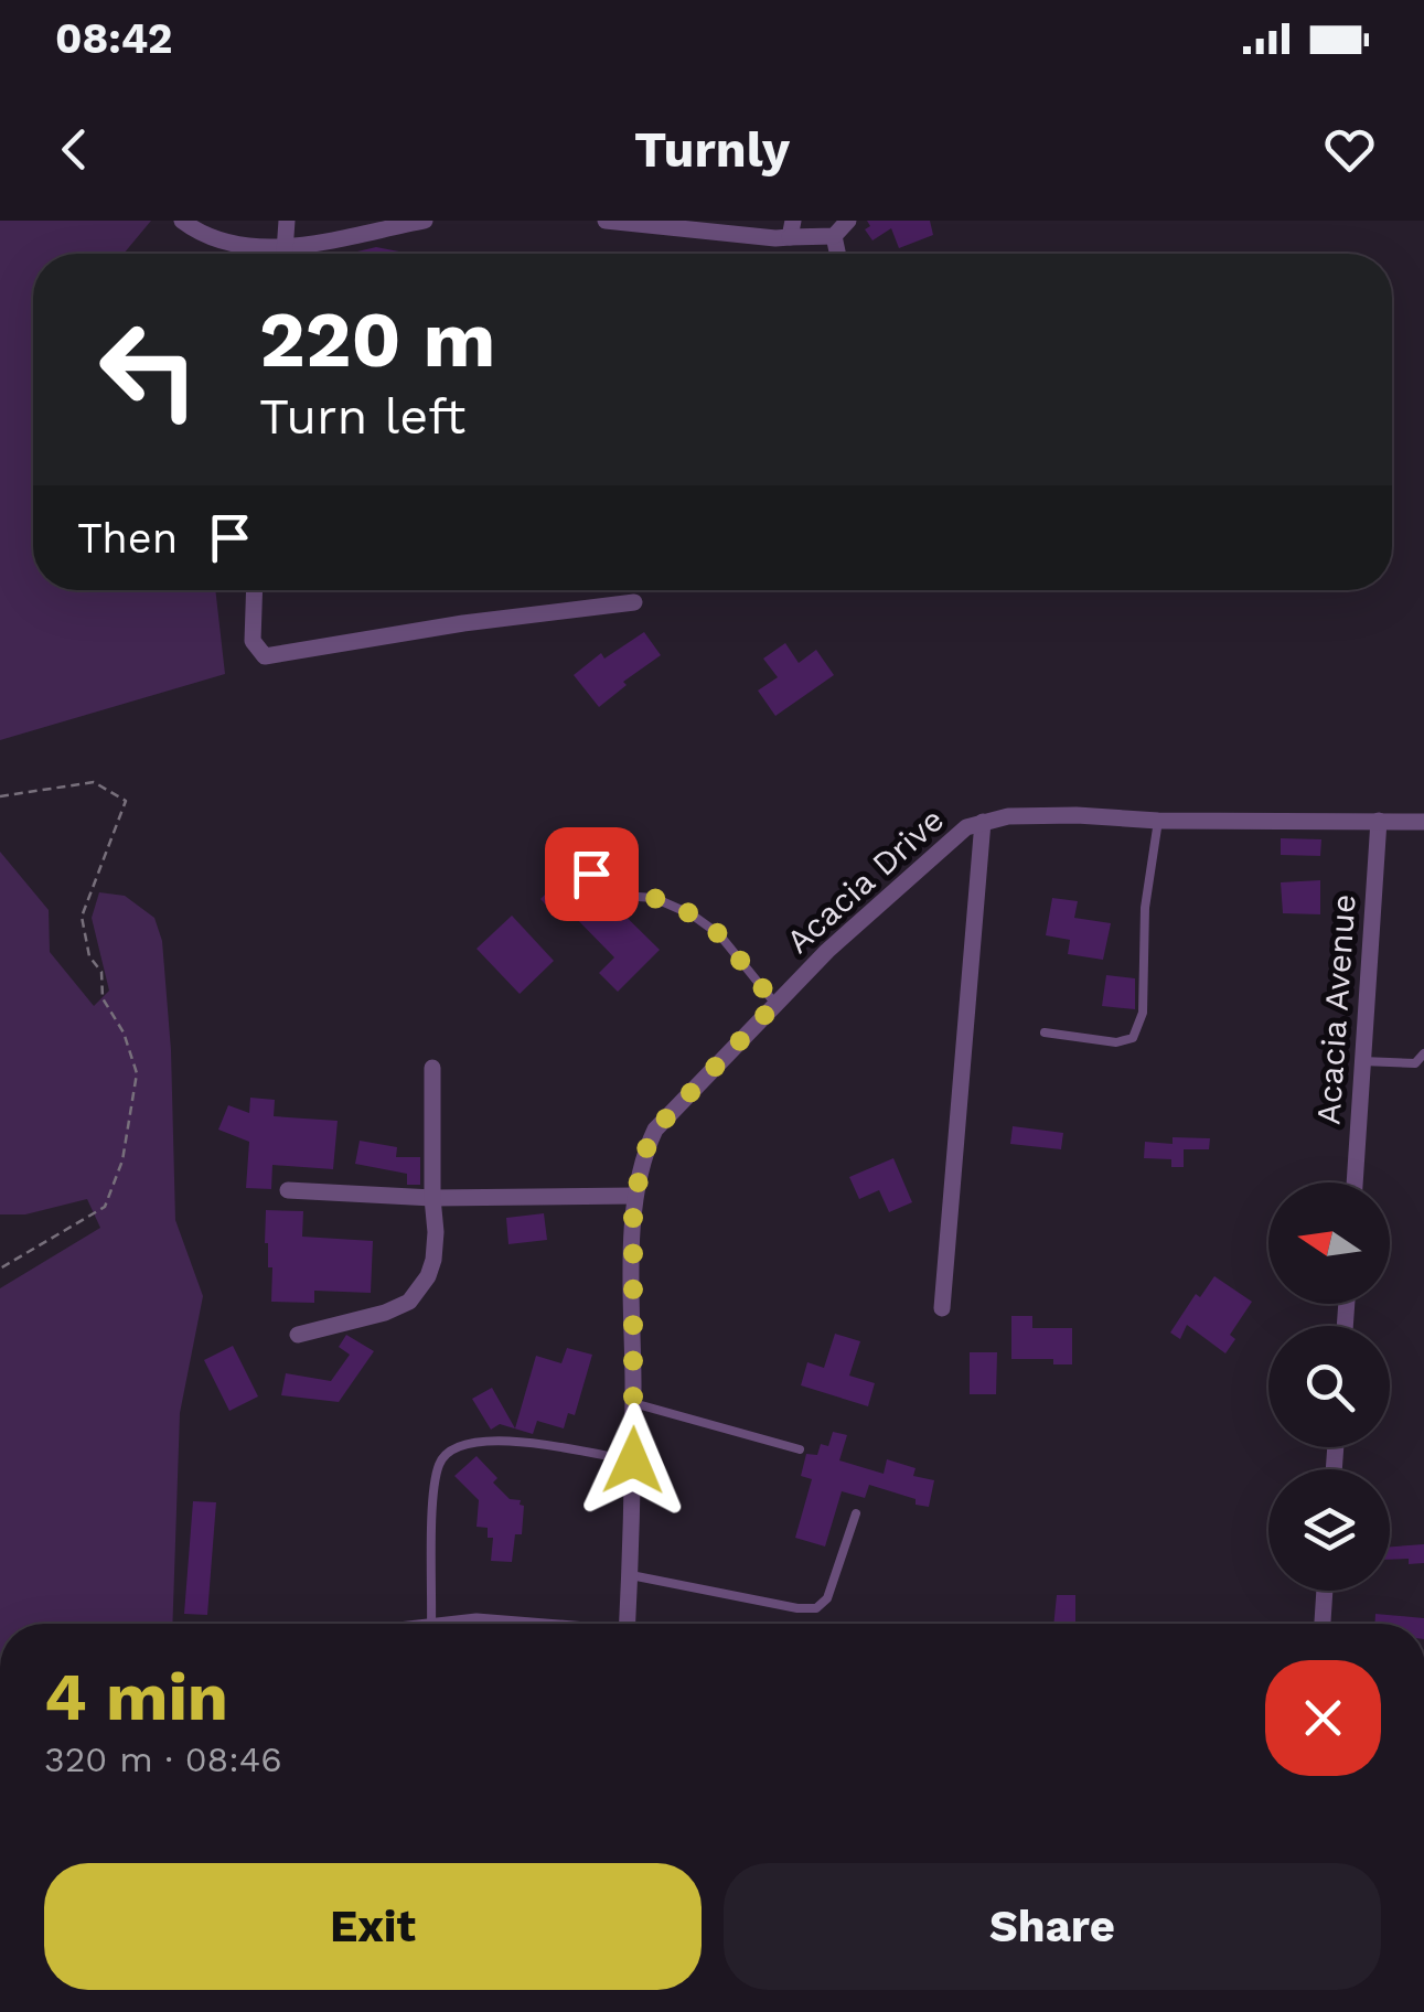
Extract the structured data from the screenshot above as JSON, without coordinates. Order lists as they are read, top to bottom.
{
  "streets": {
    "street": ["Acacia Drive", "Acacia Avenue"]
  },
  "crossings": [
    ["Acacia Drive", "Acacia Avenue"]
  ],
  "north": "left",
  "page": {
    "status": "08:42",
    "header": "Turnly",
    "turn": ["220 m", "Turn left"],
    "then": "Then",
    "heading": ["4 min", "320 m · 08:46"],
    "buttons": ["Exit", "Share"]
  }
}
